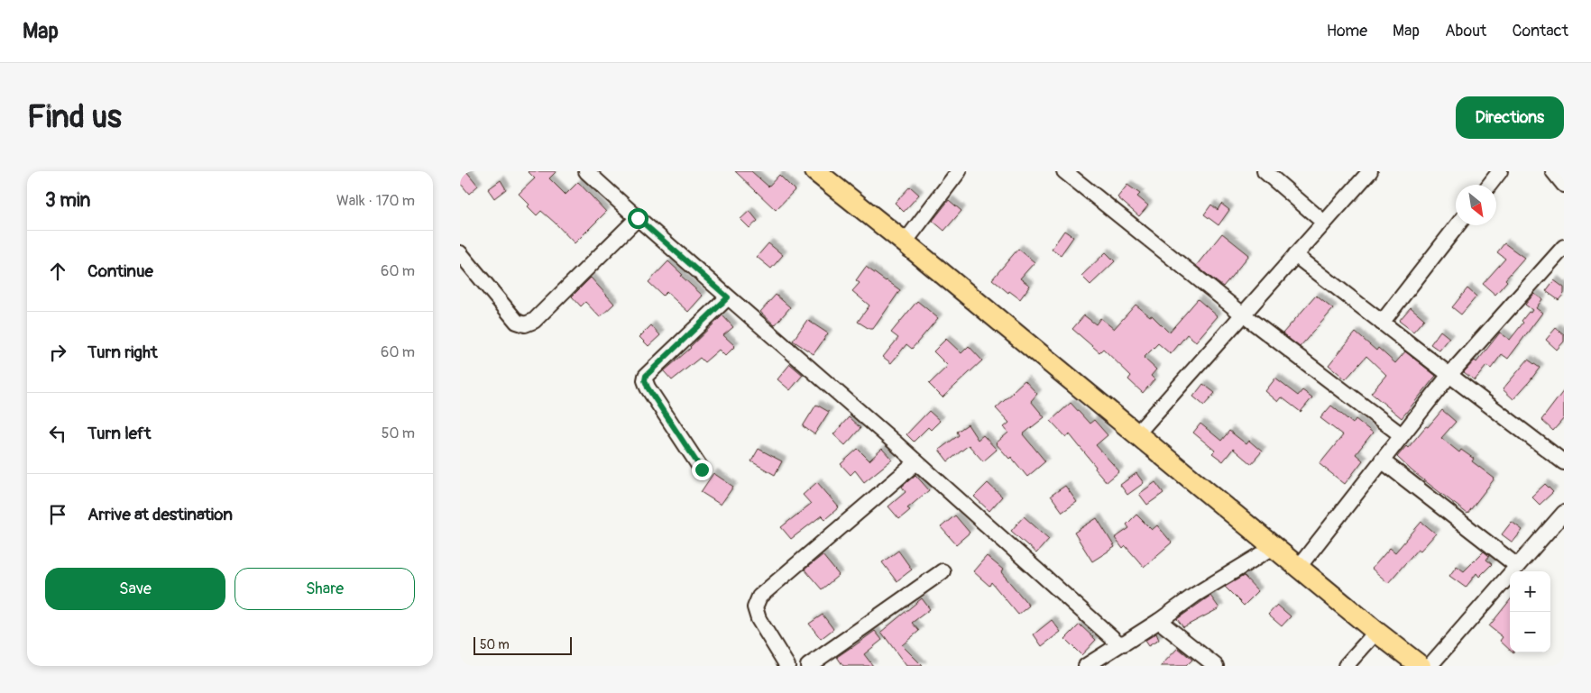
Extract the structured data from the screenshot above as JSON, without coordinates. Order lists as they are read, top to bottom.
{
  "scale_bar": "50 m",
  "north": "bottom right",
  "page": {
    "header": "Map",
    "nav": [
      "Home",
      "Map",
      "About",
      "Contact"
    ],
    "buttons": [
      "Directions",
      ["Save", "Share"]
    ],
    "title": "Find us",
    "heading": ["3 min", "Walk · 170 m"],
    "list": [
      ["Continue", "60 m"],
      ["Turn right", "60 m"],
      ["Turn left", "50 m"],
      "Arrive at destination"
    ],
    "map_buttons": ["+", "−"],
    "scale": "50 m"
  }
}
